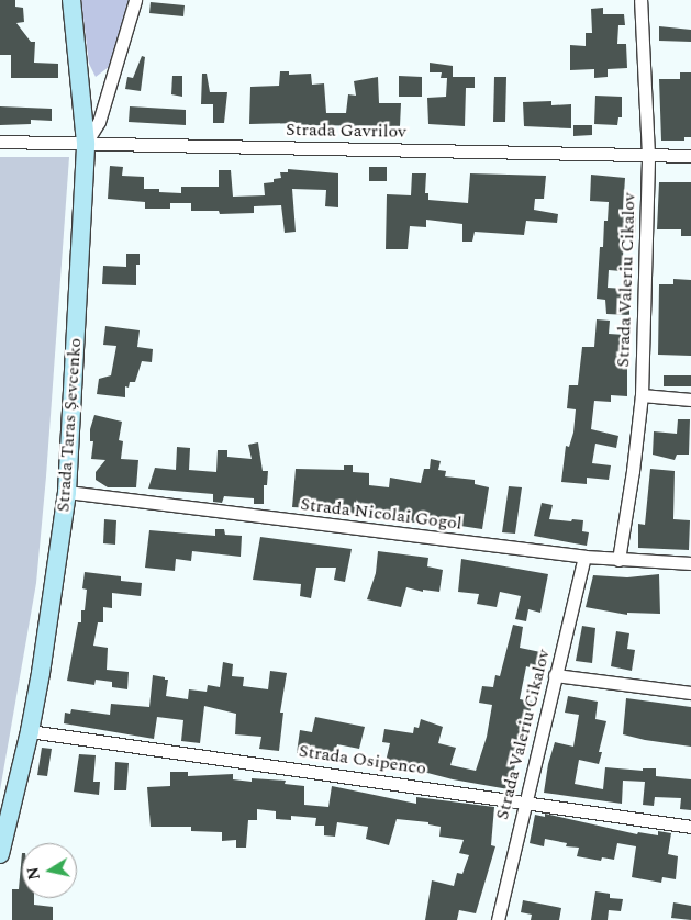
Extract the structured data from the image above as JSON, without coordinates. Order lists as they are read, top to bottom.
{
  "streets": {
    "main road": ["Strada Taras Șevcenko"],
    "street": [
      "Strada Gavrilov",
      "Strada Valeriu Cikalov",
      "Strada Nicolai Gogol",
      "Strada Osipenco"
    ]
  },
  "crossings": [
    ["Strada Gavrilov", "Strada Valeriu Cikalov"],
    ["Strada Gavrilov", "Strada Taras Șevcenko"],
    ["Strada Valeriu Cikalov", "Strada Nicolai Gogol"],
    ["Strada Valeriu Cikalov", "Strada Osipenco"],
    ["Strada Taras Șevcenko", "Strada Nicolai Gogol"],
    ["Strada Taras Șevcenko", "Strada Osipenco"]
  ],
  "north": "left"
}
